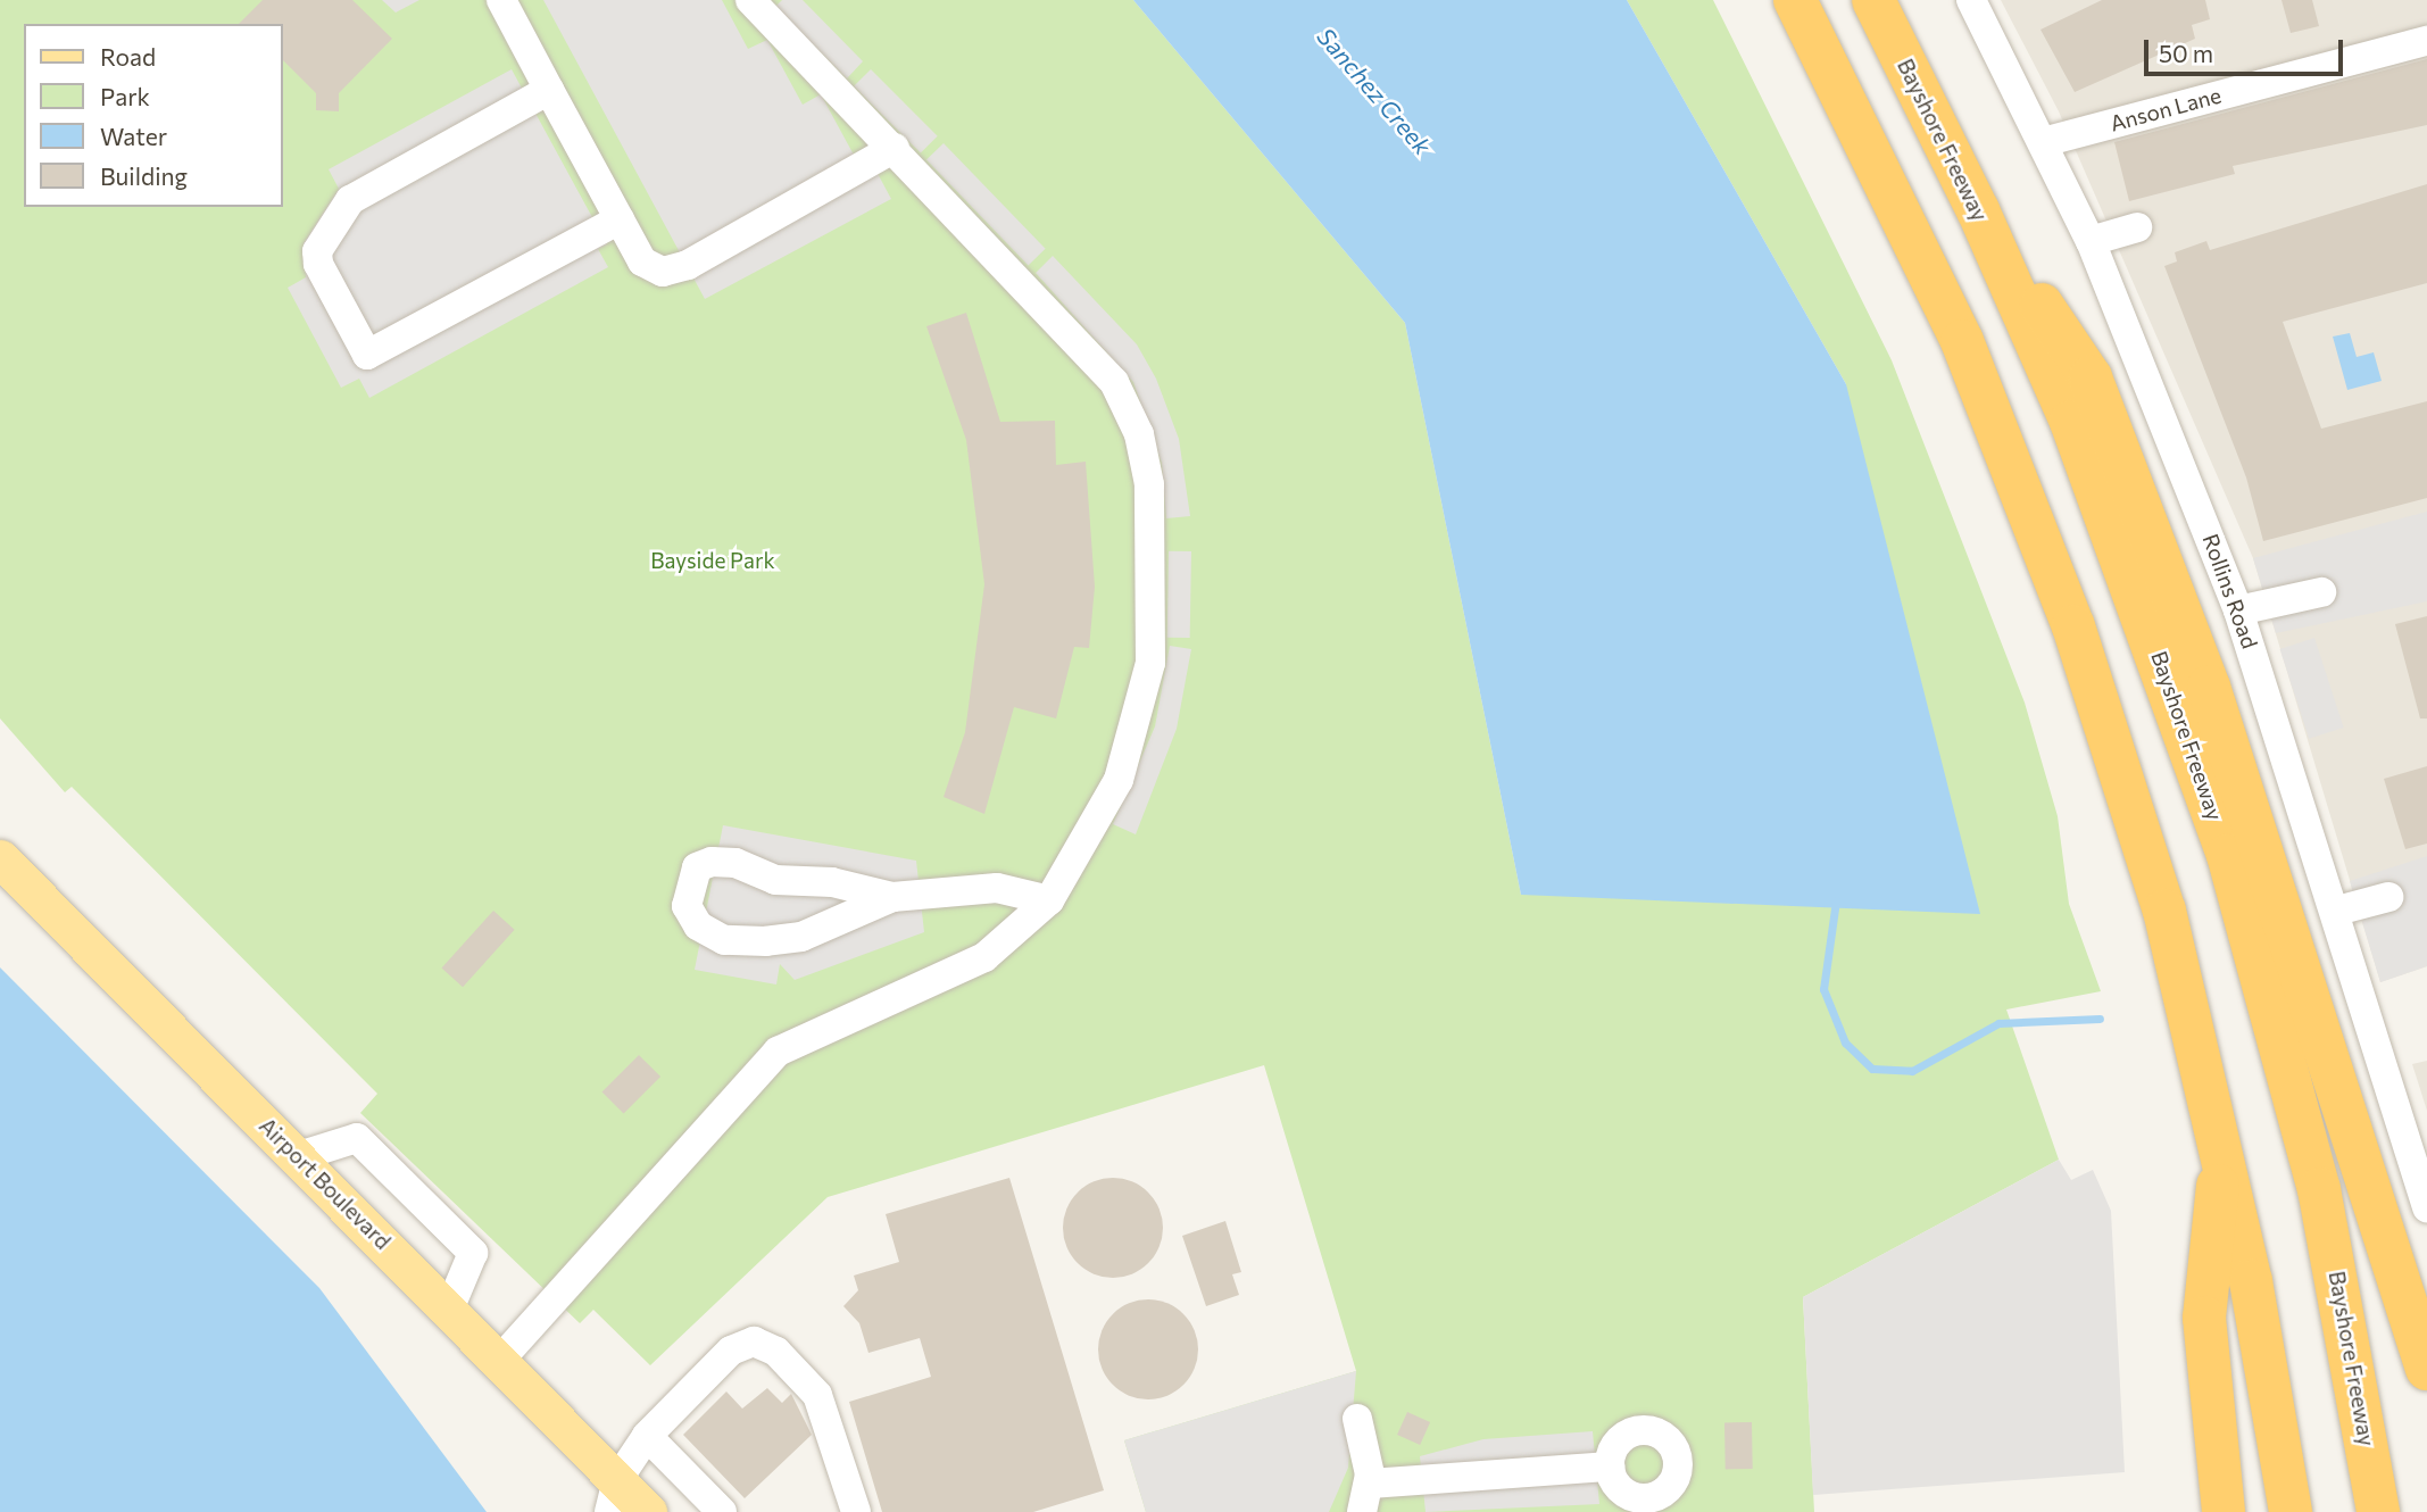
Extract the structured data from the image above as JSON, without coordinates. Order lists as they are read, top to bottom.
{
  "streets": {
    "highway": ["Bayshore Freeway"],
    "main road": ["Airport Boulevard"],
    "street": ["Anson Lane", "Rollins Road"]
  },
  "crossings": [
    ["Anson Lane", "Rollins Road"]
  ],
  "water": ["Sanchez Creek"],
  "parks": ["Bayside Park"],
  "legend": [
    "Road",
    "Park",
    "Water",
    "Building"
  ],
  "scale_bar": "50 m"
}
